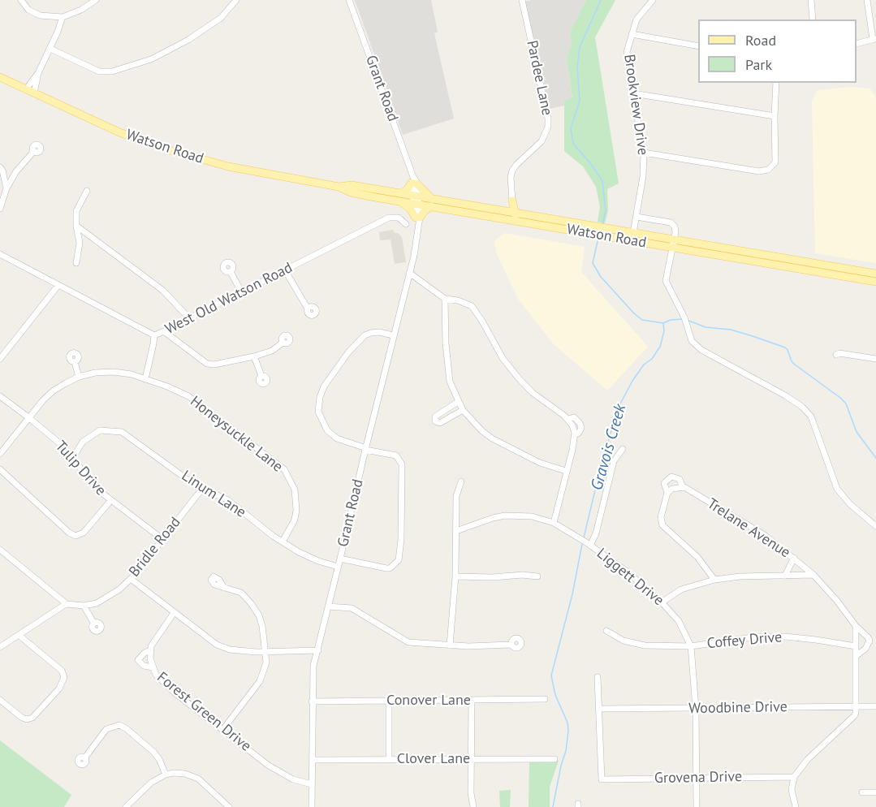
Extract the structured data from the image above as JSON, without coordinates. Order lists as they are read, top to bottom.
{
  "streets": {
    "main road": ["Watson Road"],
    "street": [
      "Pardee Lane",
      "Grant Road",
      "Brookview Drive",
      "West Old Watson Road",
      "Honeysuckle Lane",
      "Tulip Drive",
      "Linum Lane",
      "Trelane Avenue",
      "Bridle Road",
      "Liggett Drive",
      "Coffey Drive",
      "Conover Lane",
      "Woodbine Drive",
      "Forest Green Drive",
      "Clover Lane",
      "Grovena Drive"
    ]
  },
  "crossings": [
    ["Grant Road", "Watson Road"],
    ["Grant Road", "Linum Lane"],
    ["Grant Road", "Conover Lane"],
    ["Grant Road", "Forest Green Drive"],
    ["Grant Road", "Clover Lane"],
    ["Brookview Drive", "Watson Road"],
    ["Honeysuckle Lane", "Tulip Drive"],
    ["Honeysuckle Lane", "Linum Lane"],
    ["Tulip Drive", "Linum Lane"],
    ["Tulip Drive", "Bridle Road"],
    ["Linum Lane", "Bridle Road"],
    ["Liggett Drive", "Coffey Drive"],
    ["Woodbine Drive", "Grovena Drive"]
  ],
  "water": ["Gravois Creek"],
  "legend": ["Road", "Park"]
}
